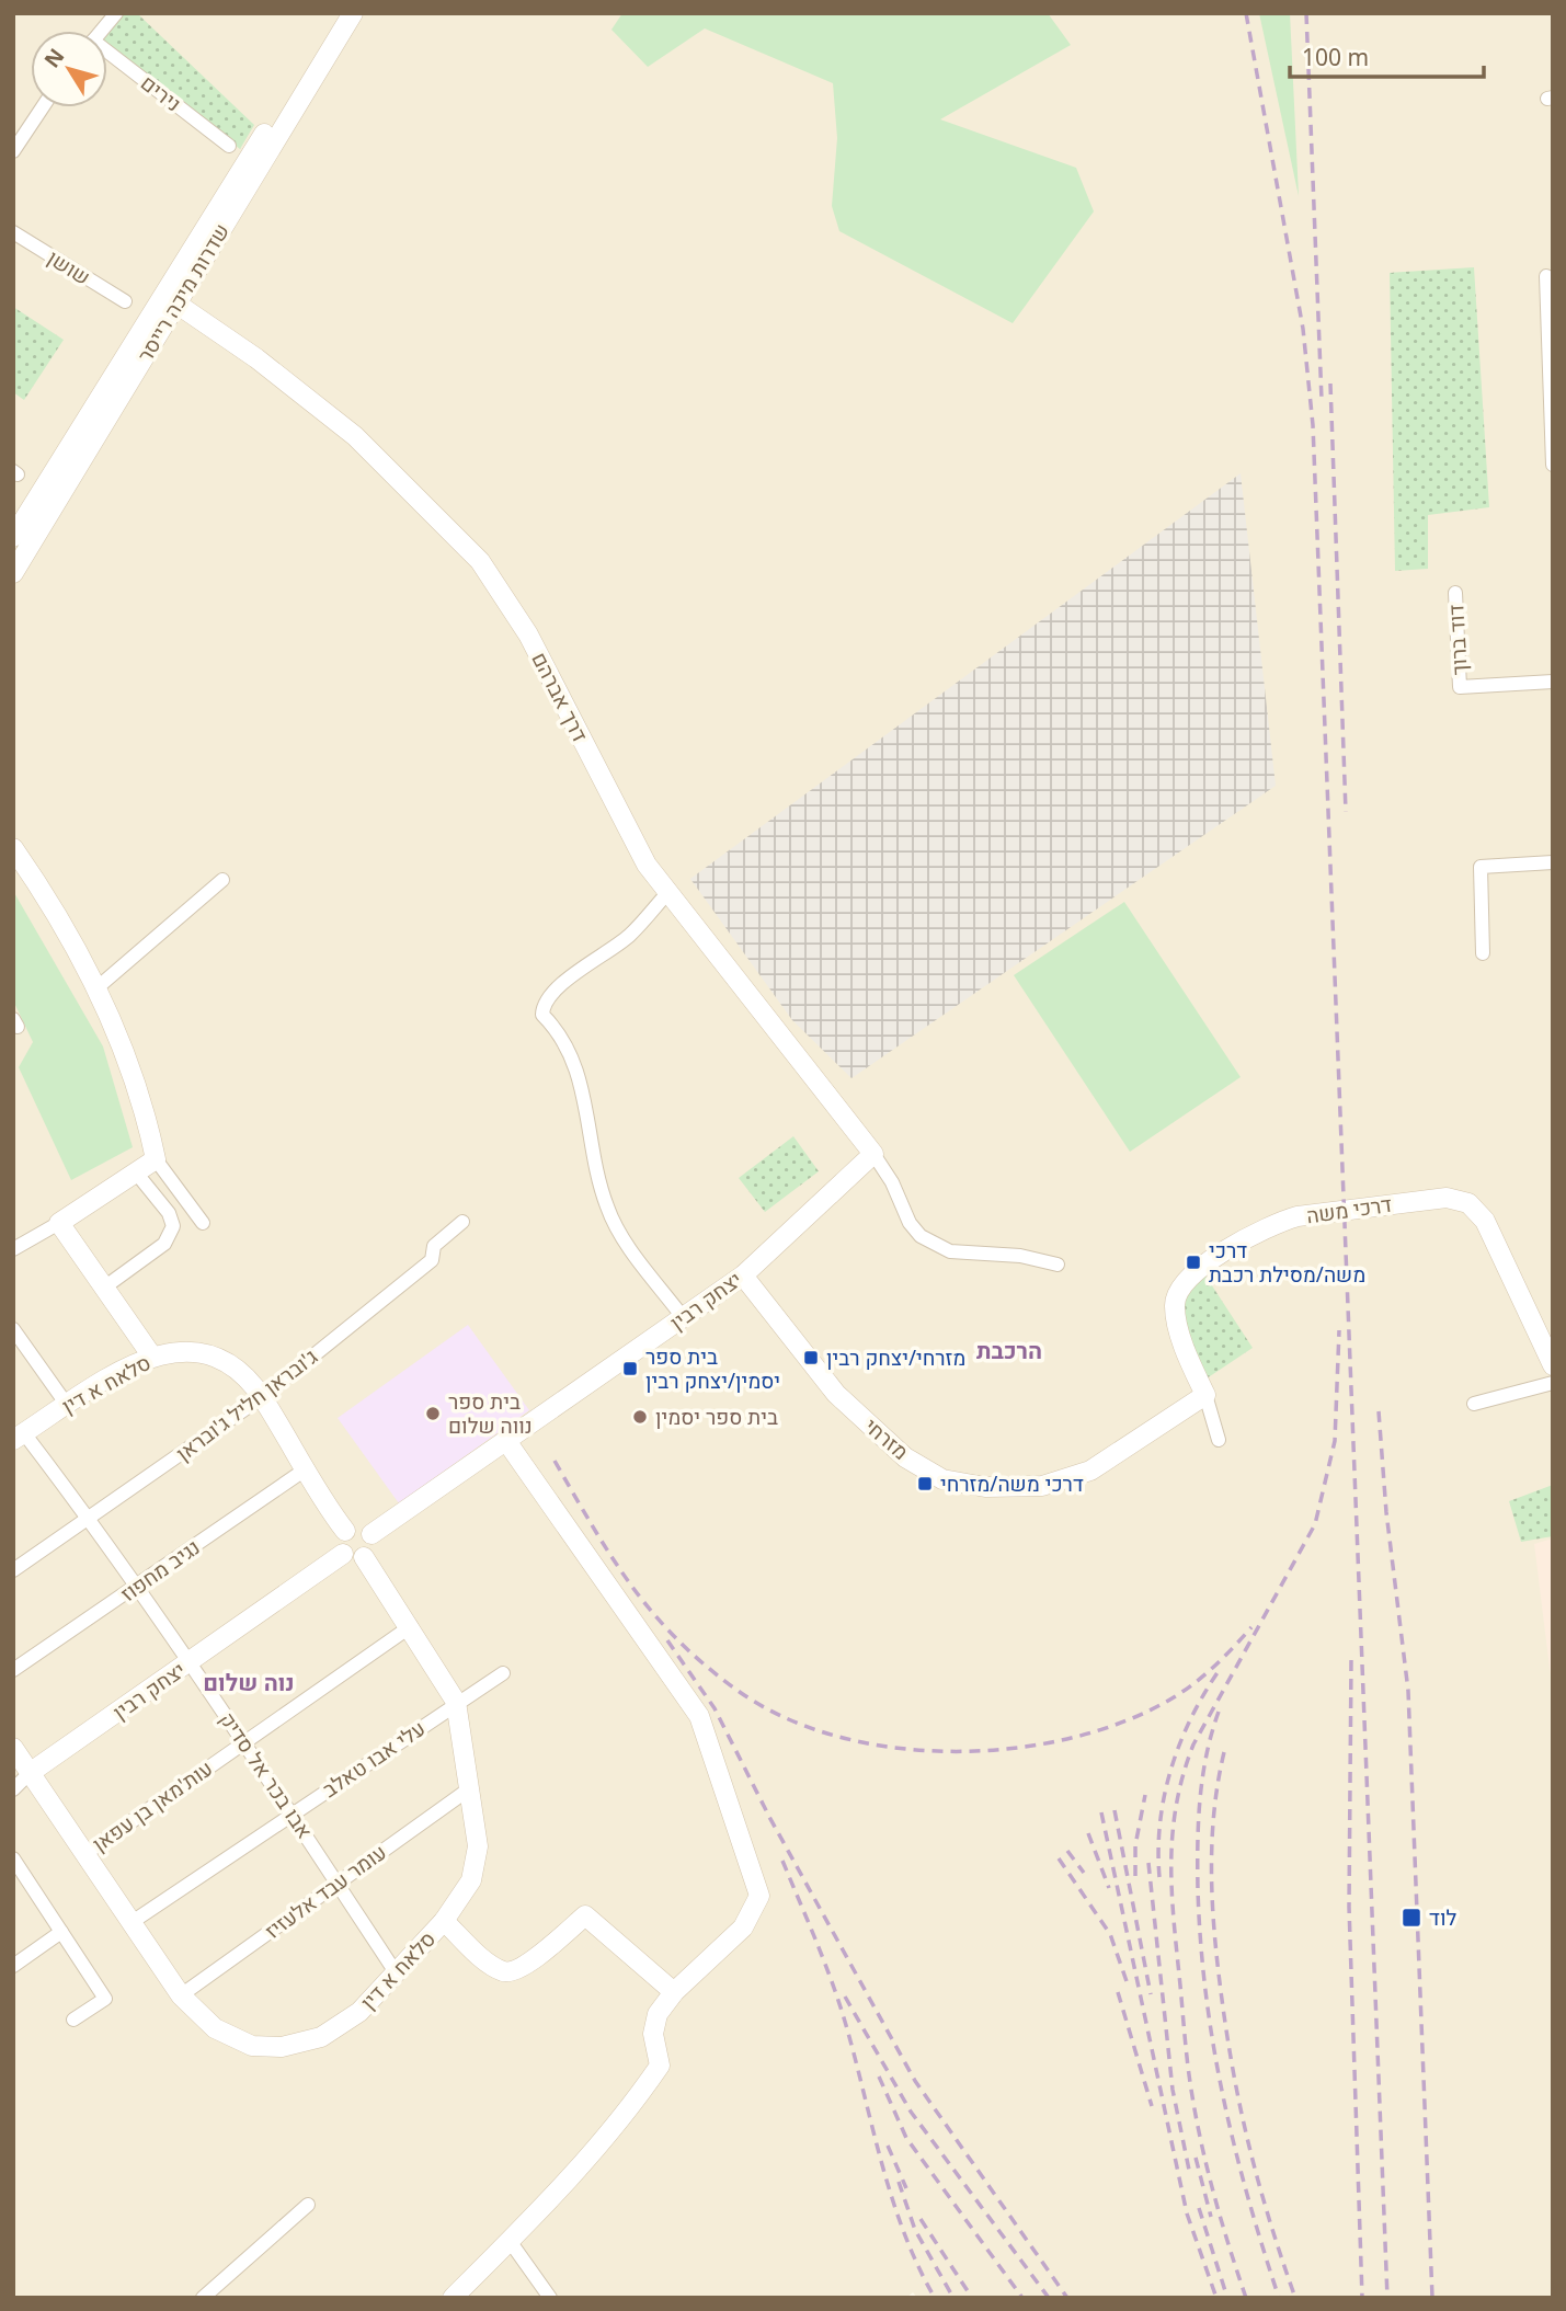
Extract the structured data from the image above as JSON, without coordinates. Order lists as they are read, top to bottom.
{
  "streets": {
    "street": [
      "נירים",
      "שושן",
      "שדרות מיכה רייסר",
      "דוד ברוך",
      "דרך אברהם",
      "דרכי משה",
      "יצחק רבין",
      "סלאח א דין",
      "ג'ובראן חליל ג'ובראן",
      "מזרחי",
      "נגיב מחפוז",
      "עלי אבו טאלב",
      "אבו בכר אל סדיק",
      "עות'מאן בן עפאן",
      "עומר עבד אלעזיז"
    ]
  },
  "crossings": [
    ["שדרות מיכה רייסר", "דרך אברהם"],
    ["דרך אברהם", "יצחק רבין"],
    ["דרכי משה", "מזרחי"],
    ["יצחק רבין", "סלאח א דין"],
    ["יצחק רבין", "מזרחי"],
    ["יצחק רבין", "אבו בכר אל סדיק"],
    ["סלאח א דין", "ג'ובראן חליל ג'ובראן"],
    ["סלאח א דין", "נגיב מחפוז"],
    ["סלאח א דין", "עלי אבו טאלב"],
    ["סלאח א דין", "אבו בכר אל סדיק"],
    ["סלאח א דין", "עות'מאן בן עפאן"],
    ["סלאח א דין", "עומר עבד אלעזיז"],
    ["ג'ובראן חליל ג'ובראן", "אבו בכר אל סדיק"],
    ["נגיב מחפוז", "אבו בכר אל סדיק"],
    ["עלי אבו טאלב", "אבו בכר אל סדיק"],
    ["אבו בכר אל סדיק", "עות'מאן בן עפאן"],
    ["אבו בכר אל סדיק", "עומר עבד אלעזיז"]
  ],
  "districts": ["הרכבת", "נוה שלום"],
  "places": {
    "transit": [
      "דרכי משה/מסילת רכבת",
      "מזרחי/יצחק רבין",
      "בית ספר יסמין/יצחק רבין",
      "דרכי משה/מזרחי",
      "לוד"
    ],
    "other": ["בית ספר נווה שלום", "בית ספר יסמין"]
  },
  "scale_bar": "100 m",
  "north": "top left"
}
